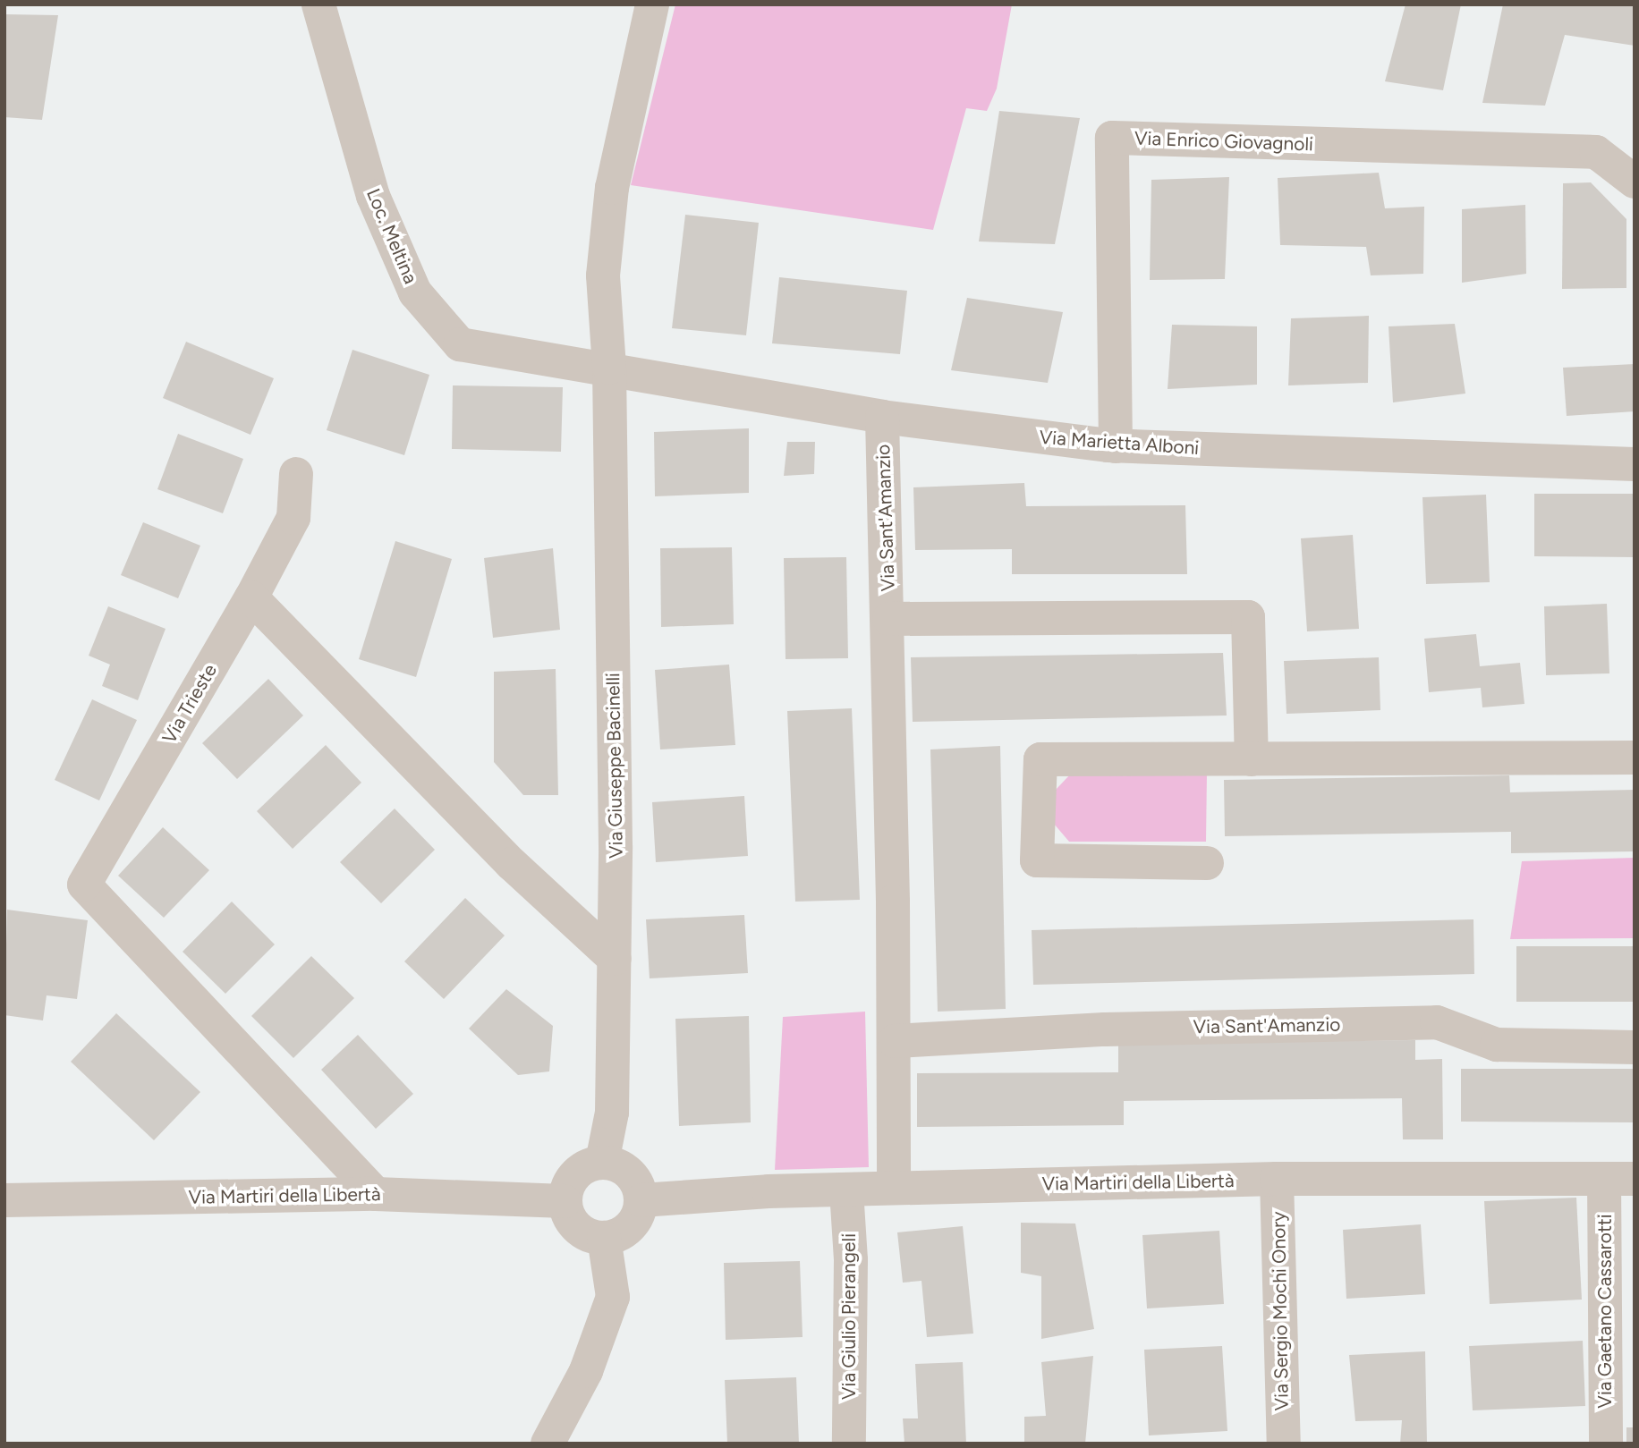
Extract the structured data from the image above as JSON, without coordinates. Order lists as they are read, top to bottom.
{
  "streets": {
    "street": [
      "Via Enrico Giovagnoli",
      "Loc. Meltina",
      "Via Marietta Alboni",
      "Via Sant'Amanzio",
      "Via Trieste",
      "Via Giuseppe Bacinelli",
      "Via Martiri della Libertà",
      "Via Sergio Mochi Onory",
      "Via Gaetano Cassarotti",
      "Via Giulio Pierangeli"
    ]
  },
  "crossings": [
    ["Via Enrico Giovagnoli", "Via Marietta Alboni"],
    ["Loc. Meltina", "Via Marietta Alboni"],
    ["Loc. Meltina", "Via Giuseppe Bacinelli"],
    ["Via Marietta Alboni", "Via Sant'Amanzio"],
    ["Via Marietta Alboni", "Via Giuseppe Bacinelli"],
    ["Via Sant'Amanzio", "Via Martiri della Libertà"],
    ["Via Trieste", "Via Martiri della Libertà"],
    ["Via Giuseppe Bacinelli", "Via Martiri della Libertà"],
    ["Via Martiri della Libertà", "Via Sergio Mochi Onory"],
    ["Via Martiri della Libertà", "Via Gaetano Cassarotti"],
    ["Via Martiri della Libertà", "Via Giulio Pierangeli"]
  ]
}
